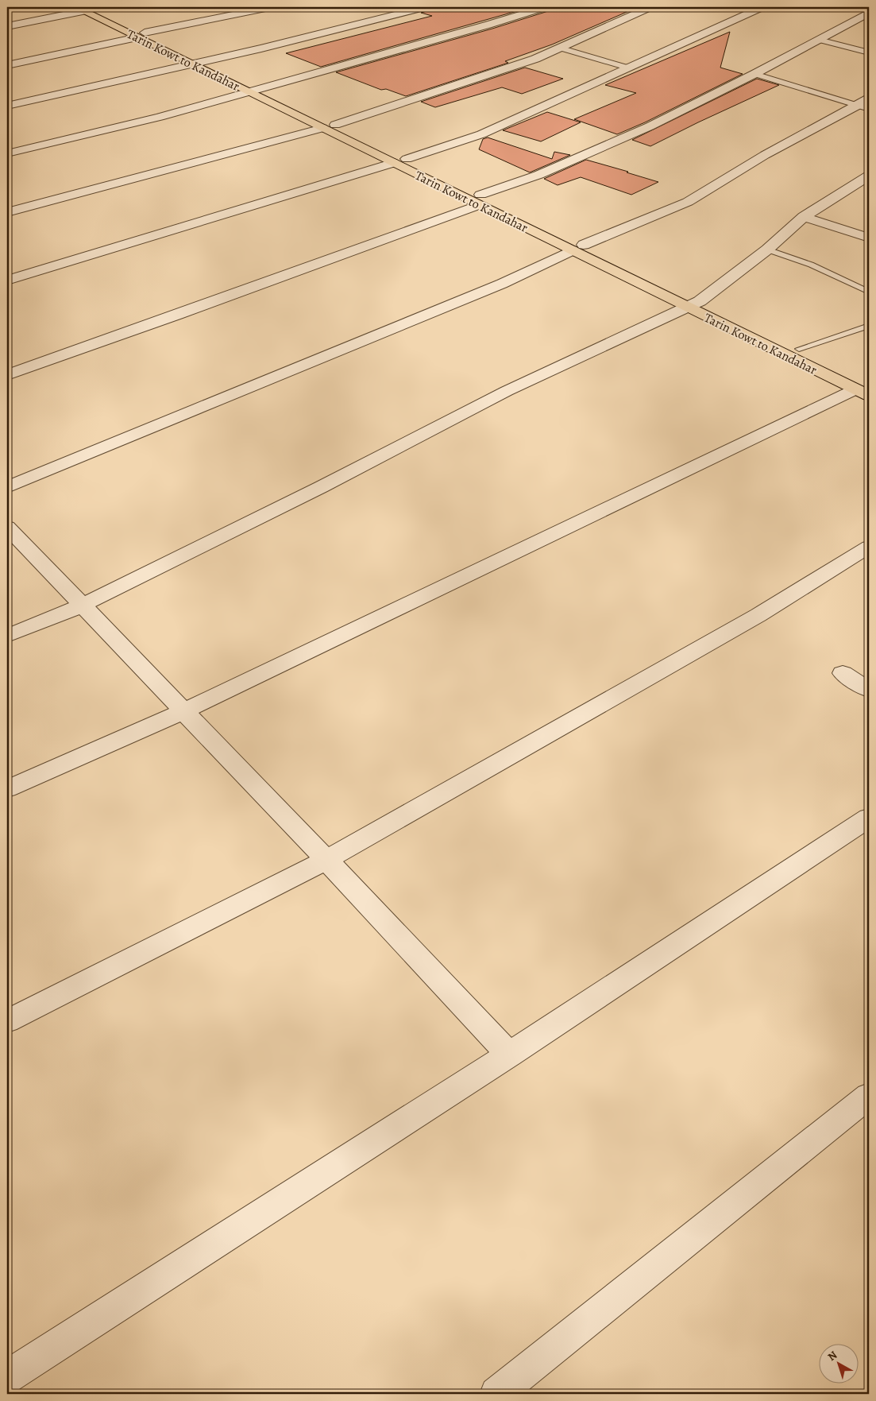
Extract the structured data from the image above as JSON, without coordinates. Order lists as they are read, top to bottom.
{
  "streets": {
    "main road": ["Tarin Kowt to Kandahar"]
  },
  "north": "top left"
}
